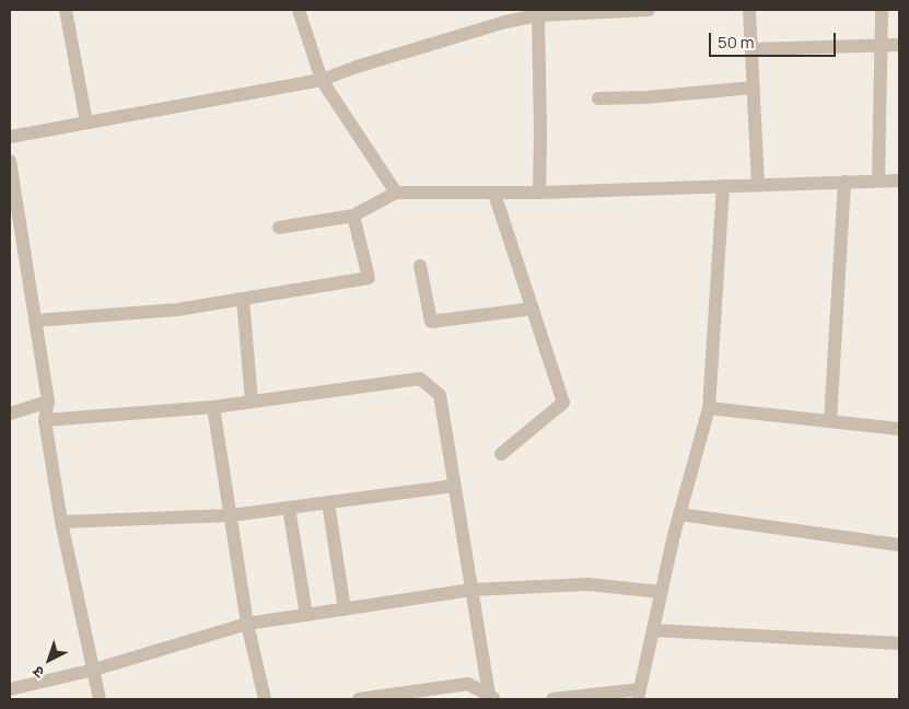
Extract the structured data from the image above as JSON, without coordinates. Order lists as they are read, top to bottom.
{
  "scale_bar": "50 m",
  "north": "bottom left"
}
